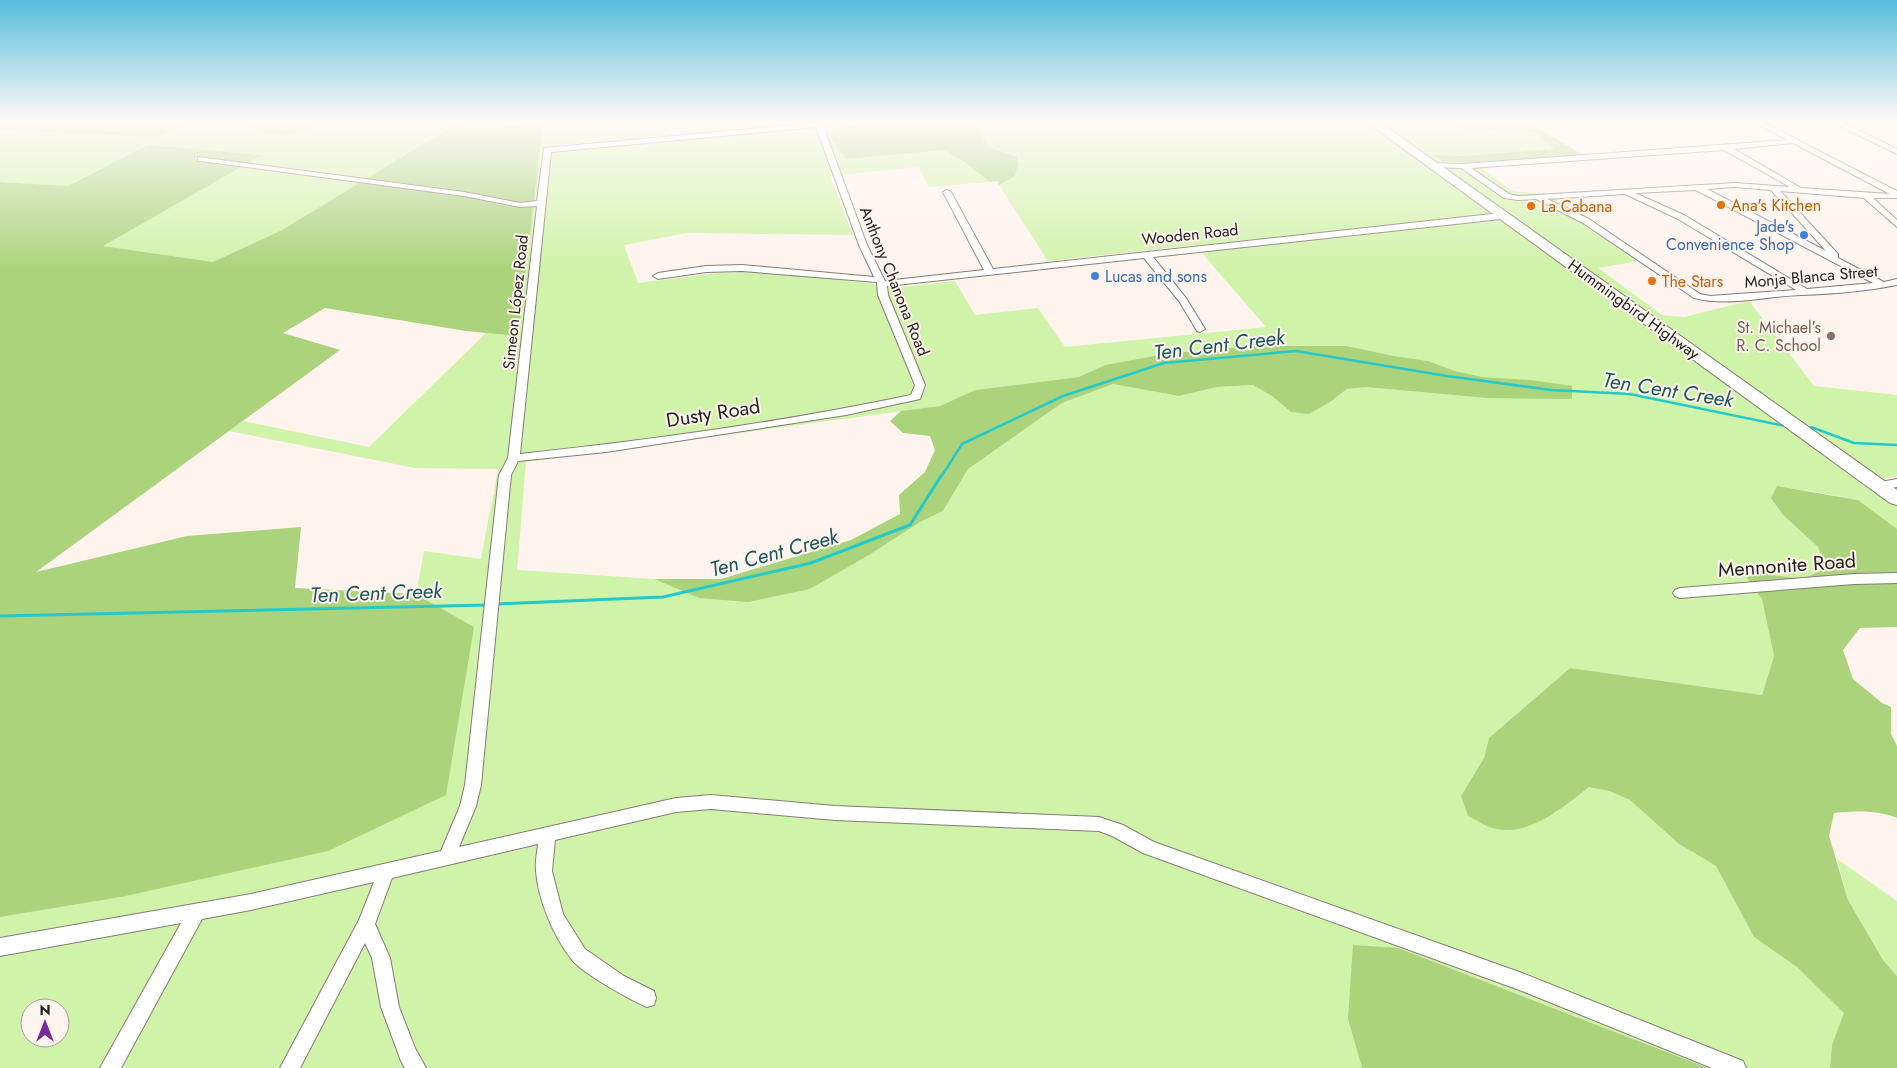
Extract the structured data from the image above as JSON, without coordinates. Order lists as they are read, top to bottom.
{
  "streets": {
    "main road": ["Hummingbird Highway"],
    "street": [
      "Wooden Road",
      "Monja Blanca Street",
      "Anthony Chanona Road",
      "Simeon López Road",
      "Dusty Road",
      "Mennonite Road"
    ]
  },
  "crossings": [
    ["Wooden Road", "Anthony Chanona Road"],
    ["Wooden Road", "Hummingbird Highway"],
    ["Anthony Chanona Road", "Dusty Road"],
    ["Simeon López Road", "Dusty Road"]
  ],
  "water": ["Ten Cent Creek"],
  "places": [
    "Ana's Kitchen",
    "La Cabana",
    "Jade's Convenience Shop",
    "Lucas and sons",
    "The Stars",
    "St. Michael’s R. C. School"
  ],
  "north": "top"
}
